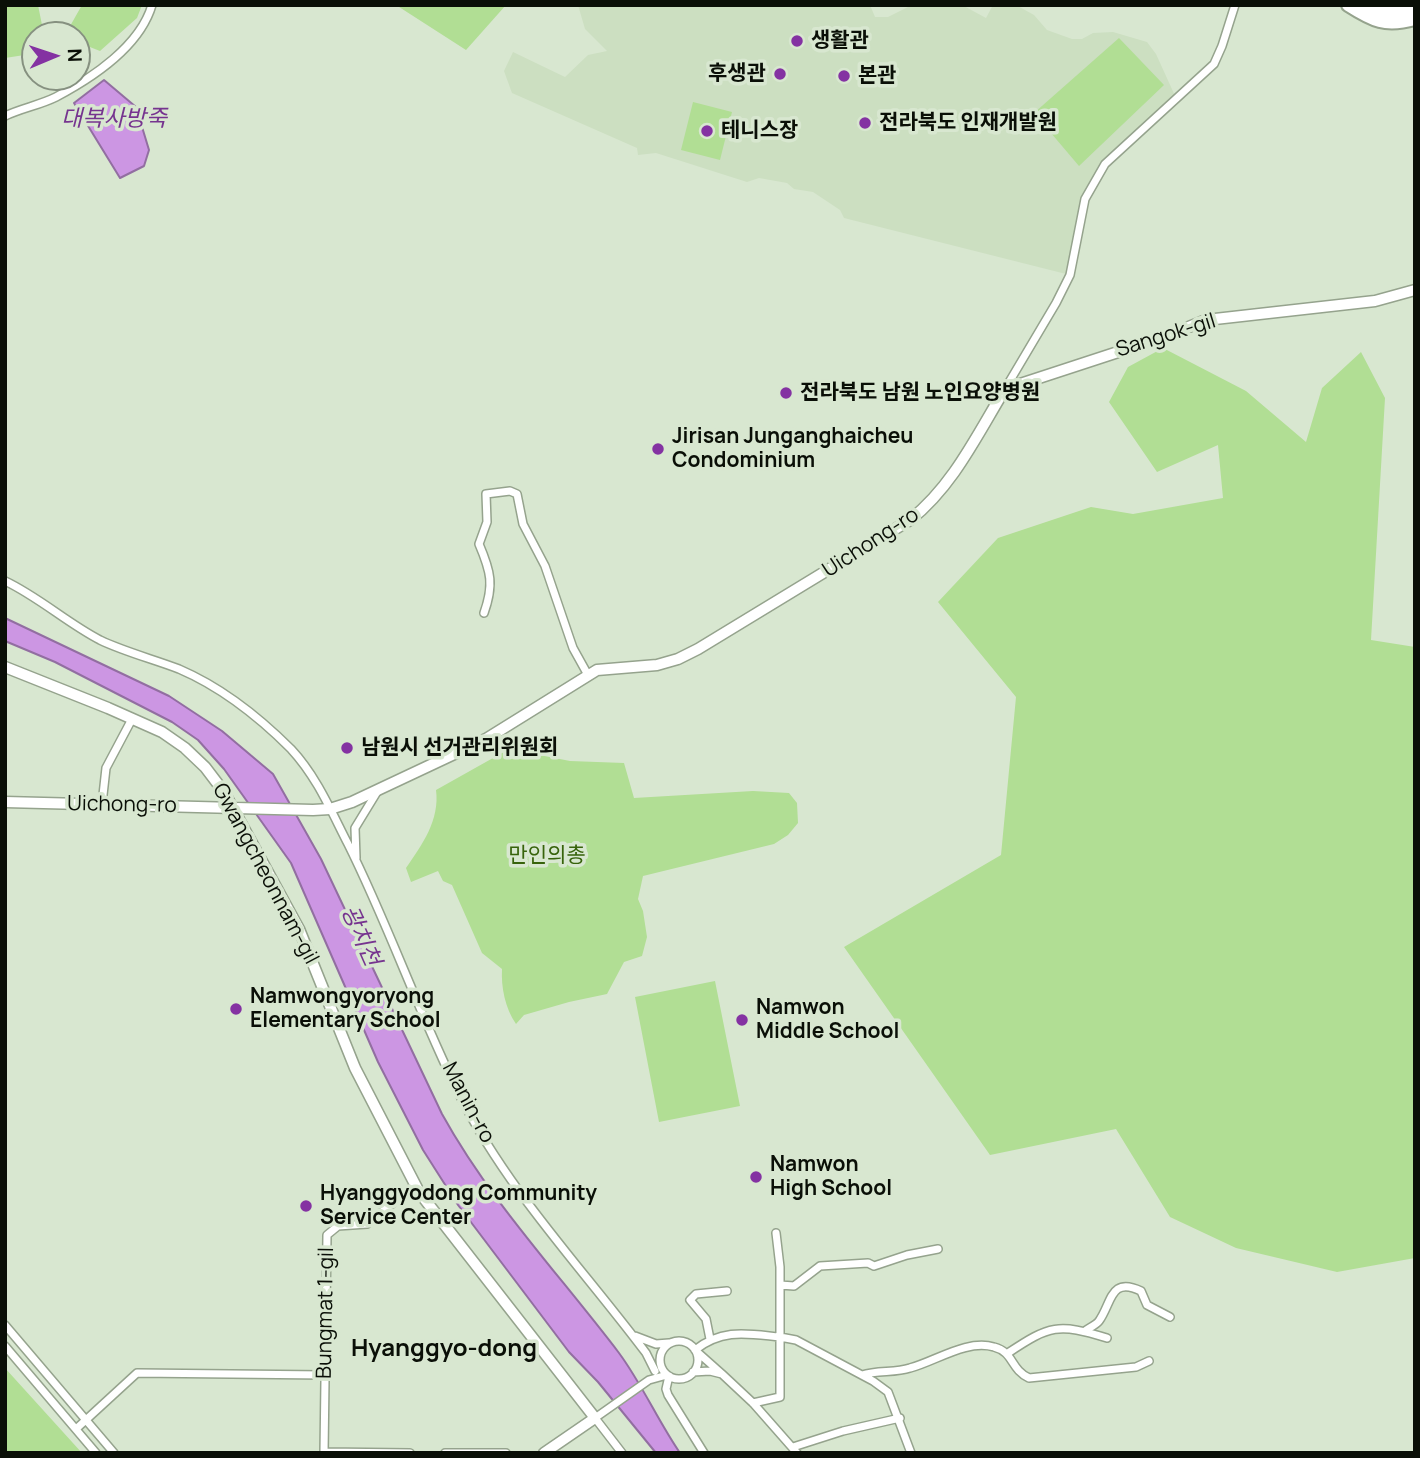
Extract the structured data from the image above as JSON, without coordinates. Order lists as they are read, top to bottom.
{
  "streets": {
    "street": [
      "Sangok-gil",
      "Uichong-ro",
      "Gwangcheonnam-gil",
      "Manin-ro",
      "Bungmat 1-gil"
    ]
  },
  "crossings": [
    ["Sangok-gil", "Uichong-ro"],
    ["Uichong-ro", "Gwangcheonnam-gil"],
    ["Uichong-ro", "Manin-ro"],
    ["Gwangcheonnam-gil", "Bungmat 1-gil"]
  ],
  "districts": ["Hyanggyo-dong"],
  "water": ["대복사방죽", "광치천"],
  "parks": ["만인의총"],
  "places": [
    "생활관",
    "후생관",
    "본관",
    "전라북도 인재개발원",
    "테니스장",
    "전라북도 남원 노인요양병원",
    "Jirisan Junganghaicheu Condominium",
    "남원시 선거관리위원회",
    "Namwongyoryong Elementary School",
    "Namwon Middle School",
    "Namwon High School",
    "Hyanggyodong Community Service Center"
  ],
  "north": "right"
}
